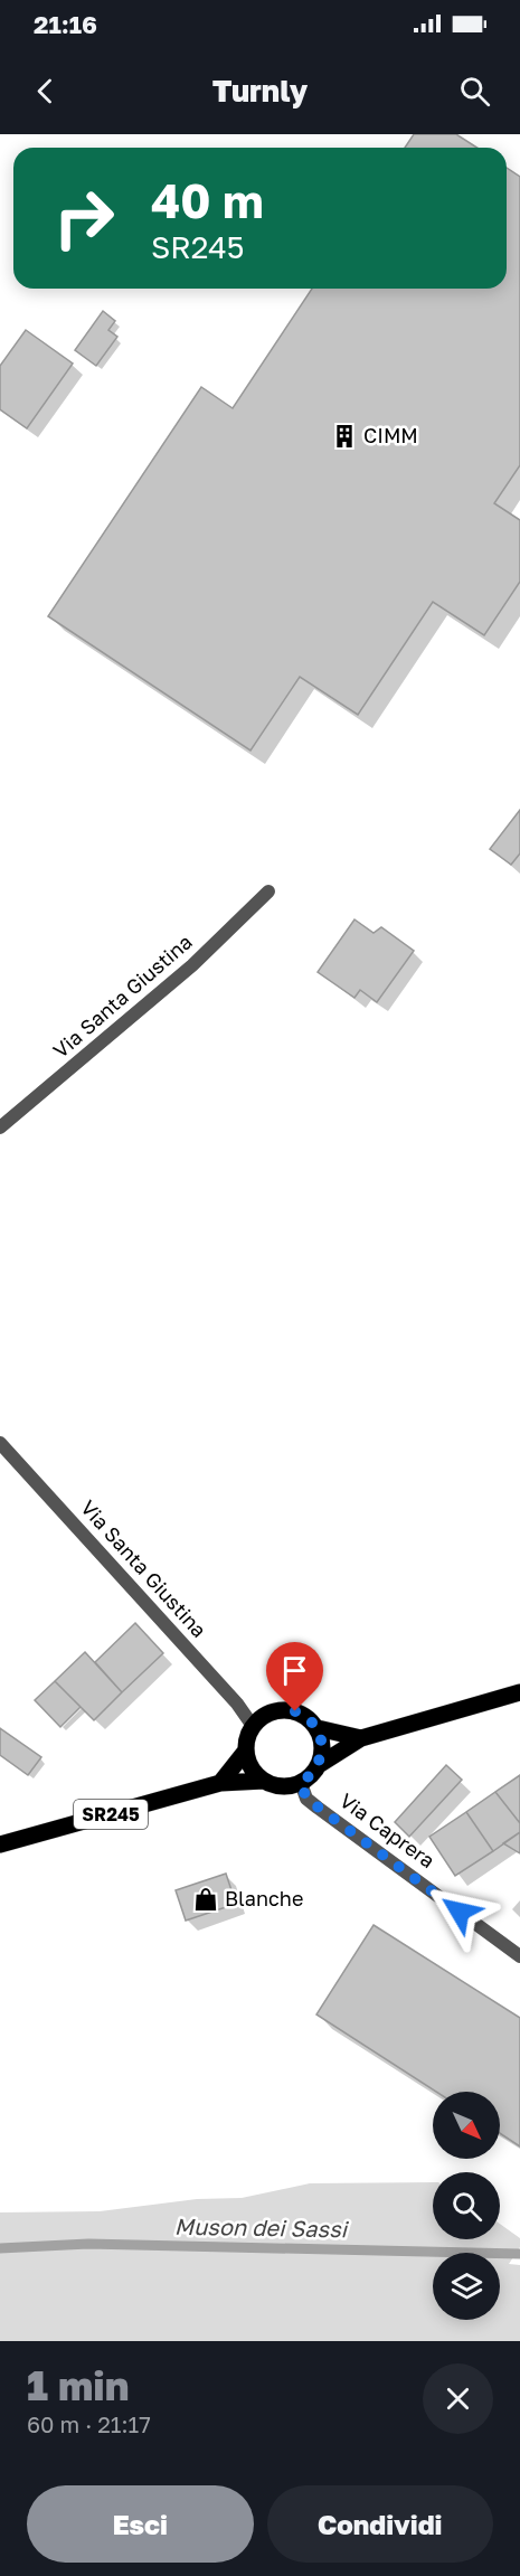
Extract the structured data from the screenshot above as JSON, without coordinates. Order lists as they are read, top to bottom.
{
  "streets": {
    "main road": ["SR245"],
    "street": ["Via Santa Giustina", "Via Caprera"]
  },
  "crossings": [
    ["Via Santa Giustina", "SR245"],
    ["Via Santa Giustina", "Via Caprera"],
    ["SR245", "Via Caprera"]
  ],
  "water": ["Muson dei Sassi"],
  "places": {
    "building": ["CIMM"],
    "shop": ["Blanche"]
  },
  "north": "bottom right",
  "page": {
    "status": "21:16",
    "header": "Turnly",
    "turn": ["40 m", "SR245"],
    "heading": ["1 min", "60 m · 21:17"],
    "buttons": ["Esci", "Condividi"]
  }
}
